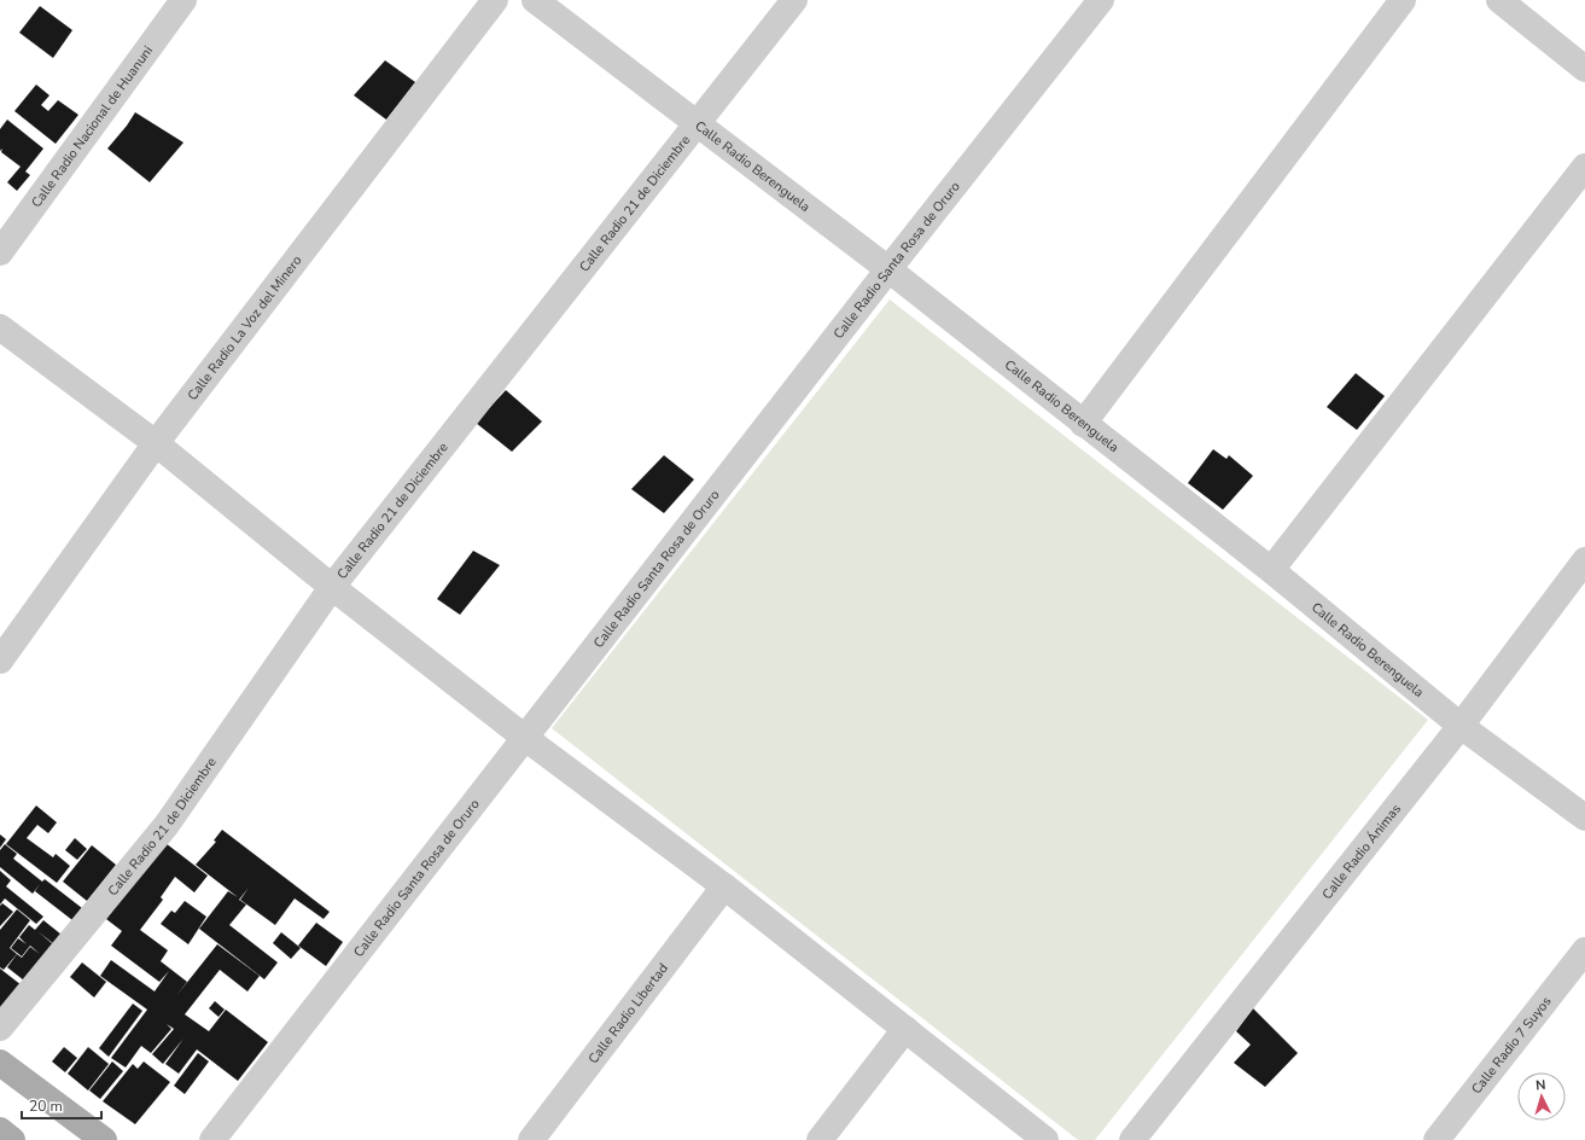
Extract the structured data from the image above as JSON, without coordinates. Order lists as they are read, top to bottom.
{
  "streets": {
    "street": [
      "Calle Radio Nacional de Huanuni",
      "Calle Radio Berenguela",
      "Calle Radio 21 de Diciembre",
      "Calle Radio Santa Rosa de Oruro",
      "Calle Radio La Voz del Minero",
      "Calle Radio Ánimas",
      "Calle Radio Libertad",
      "Calle Radio 7 Suyos"
    ]
  },
  "crossings": [
    ["Calle Radio Berenguela", "Calle Radio 21 de Diciembre"],
    ["Calle Radio Berenguela", "Calle Radio Santa Rosa de Oruro"],
    ["Calle Radio Berenguela", "Calle Radio Ánimas"]
  ],
  "scale_bar": "20 m",
  "north": "top"
}
